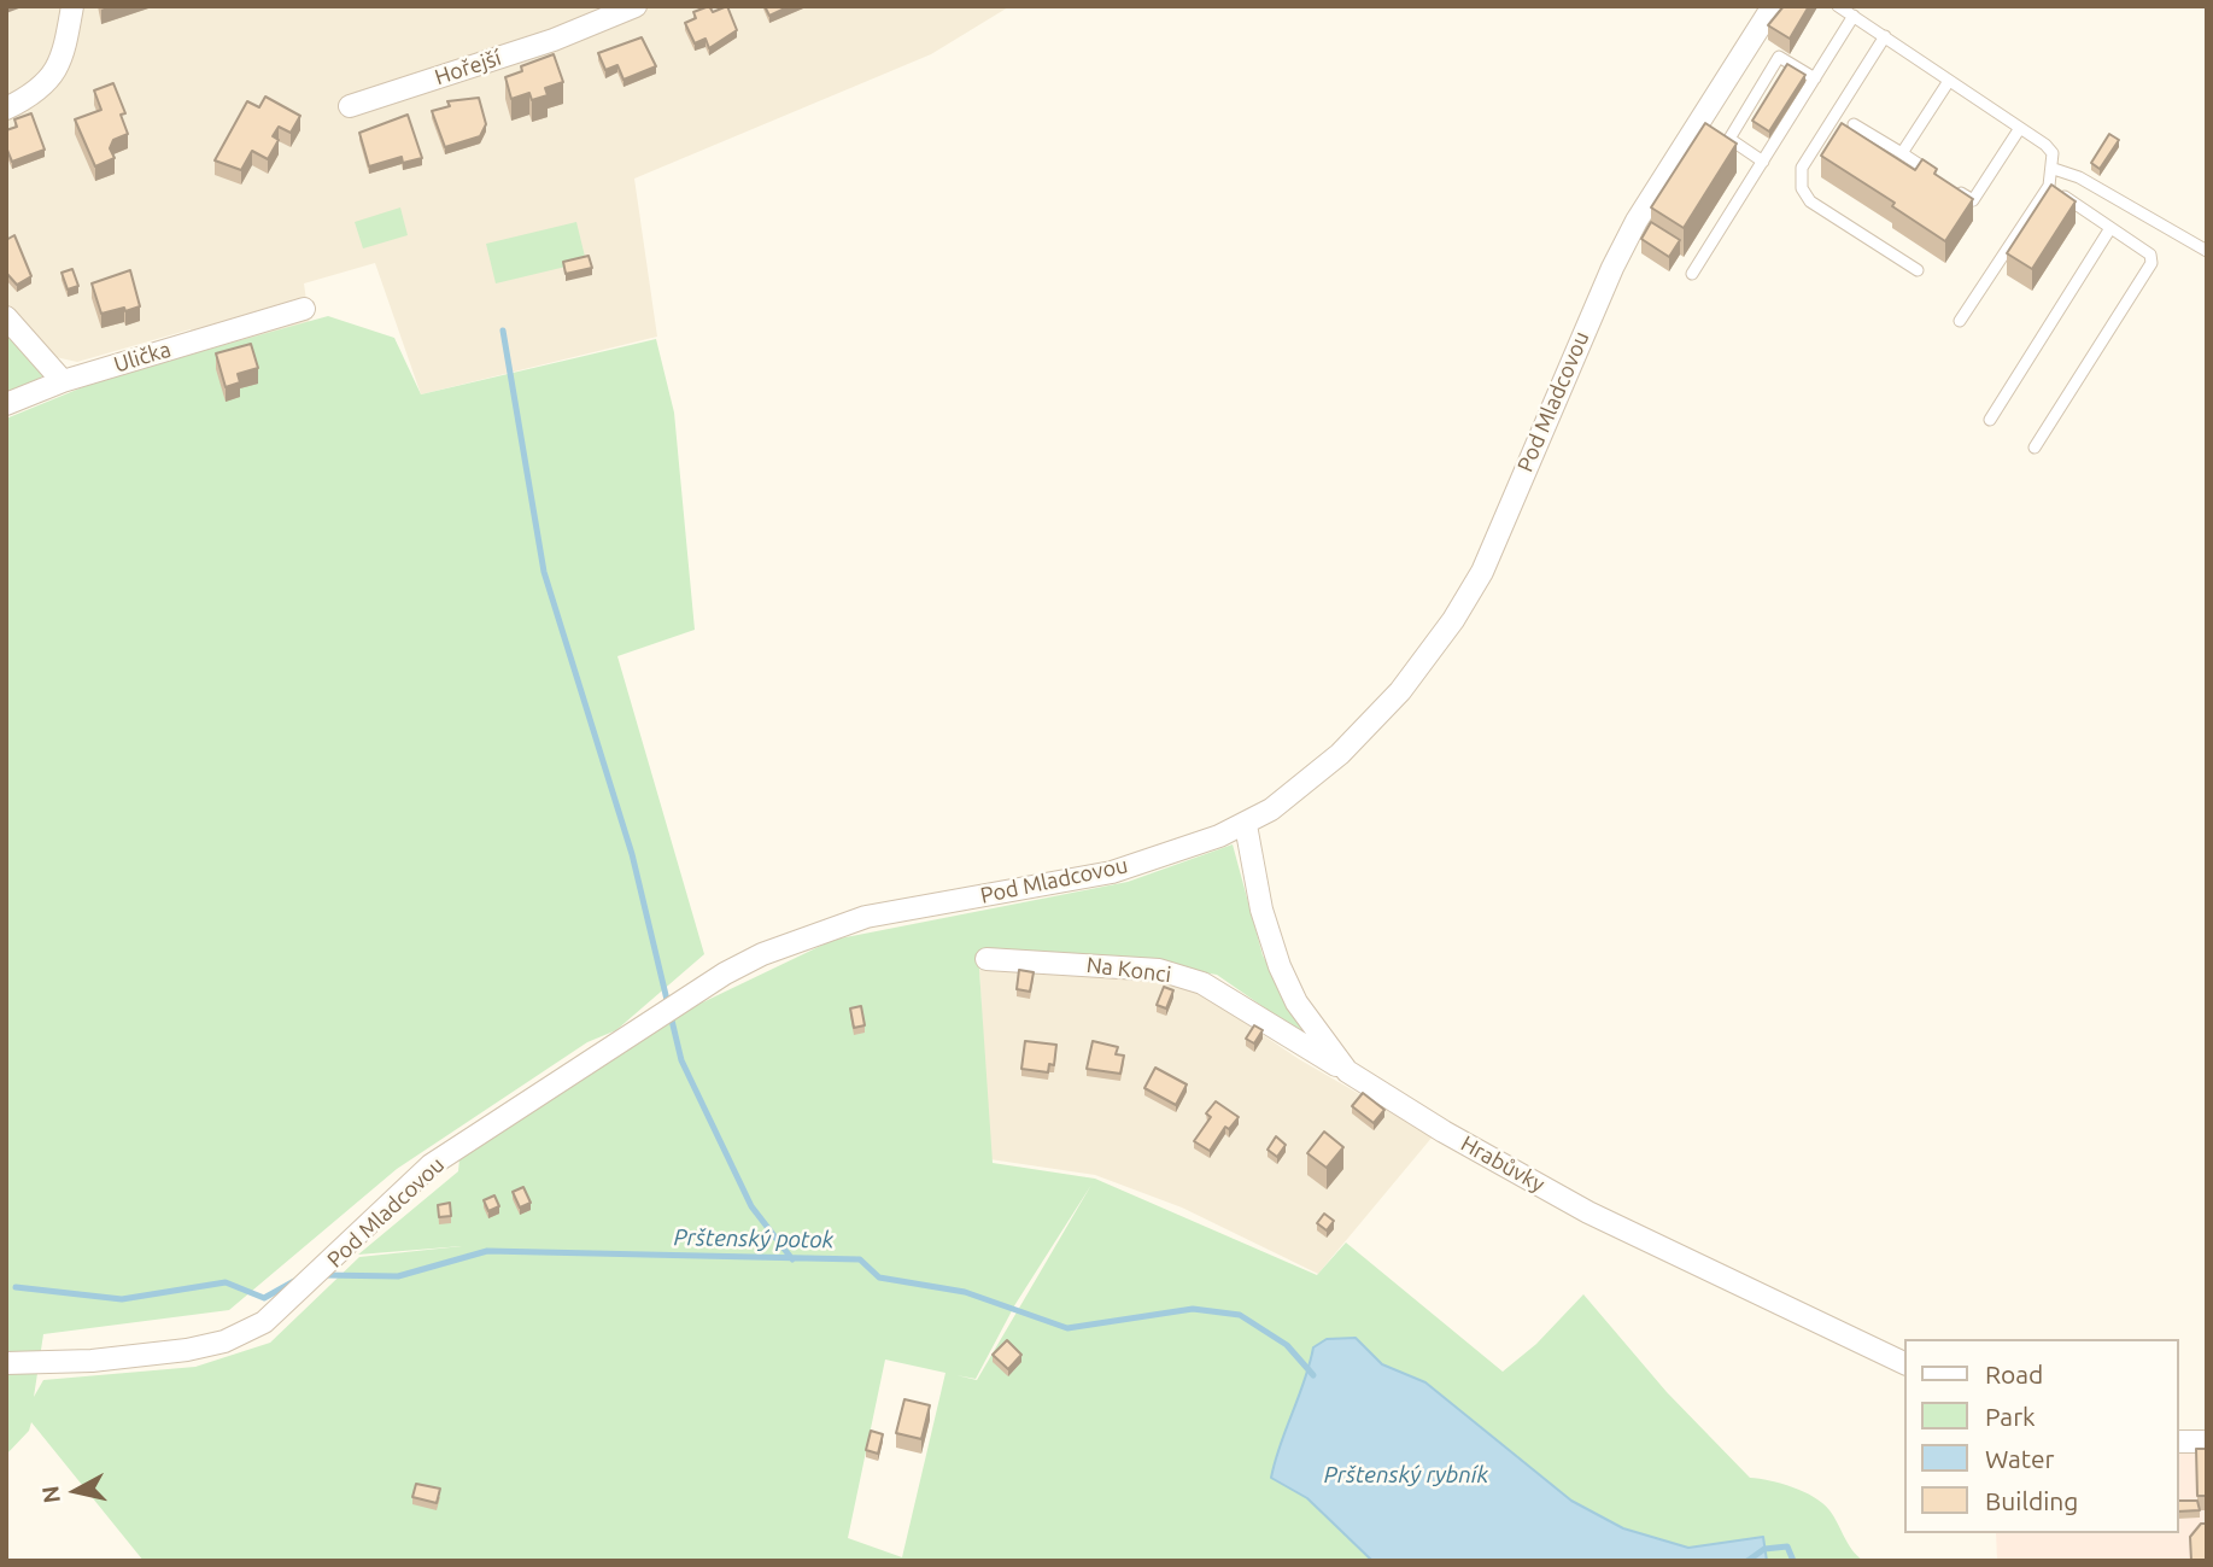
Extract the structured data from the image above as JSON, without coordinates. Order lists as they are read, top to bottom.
{
  "streets": {
    "street": [
      "Hořejší",
      "Ulička",
      "Pod Mladcovou",
      "Na Konci",
      "Hrabůvky"
    ]
  },
  "crossings": [
    ["Pod Mladcovou", "Hrabůvky"],
    ["Na Konci", "Hrabůvky"]
  ],
  "water": ["Prštenský potok", "Prštenský rybník"],
  "legend": [
    "Road",
    "Park",
    "Water",
    "Building"
  ],
  "north": "left"
}
